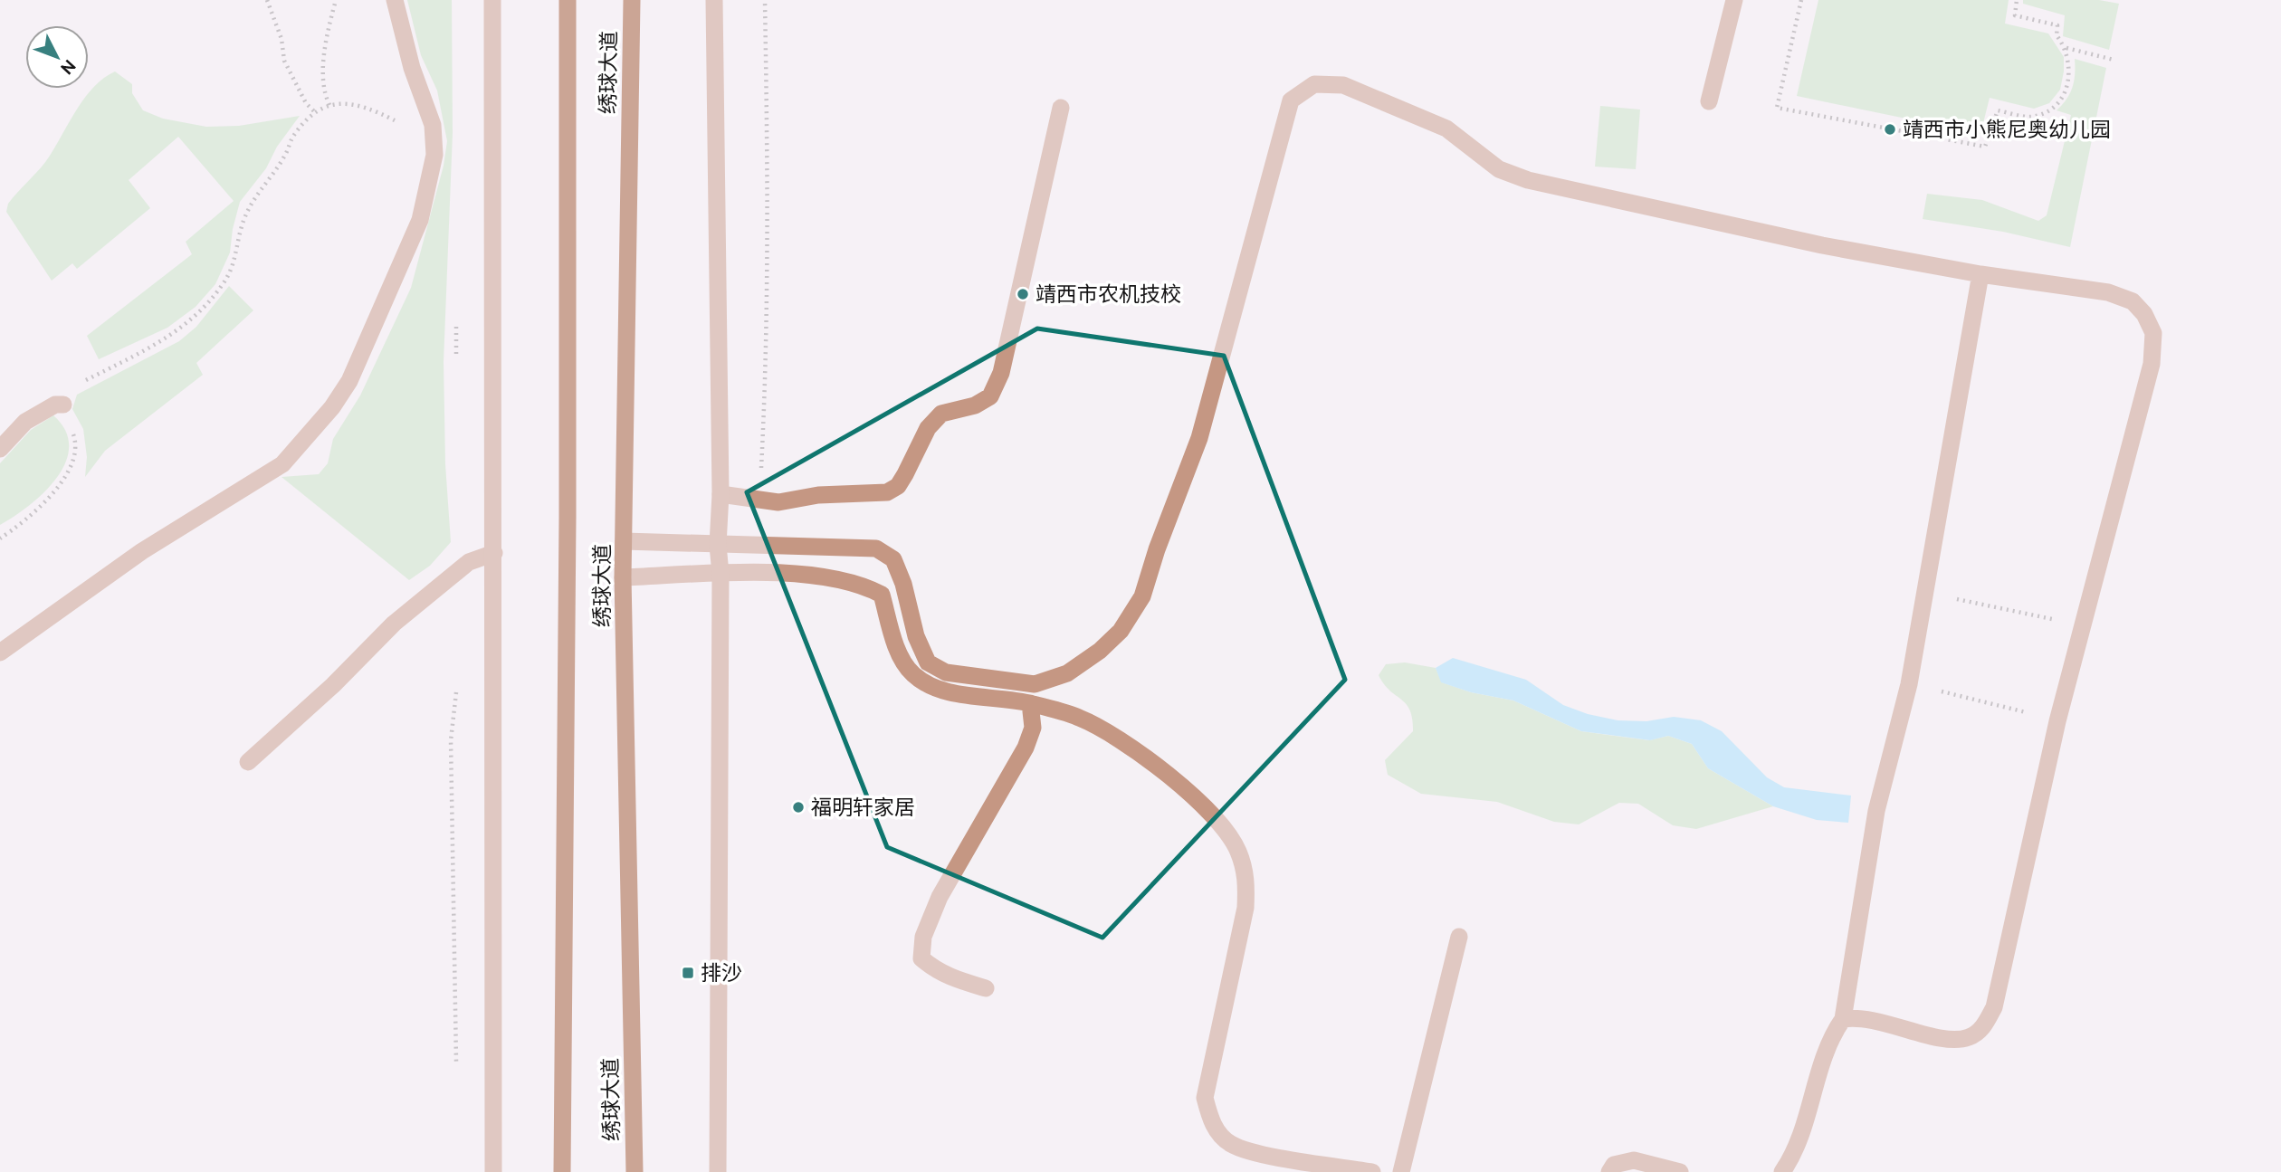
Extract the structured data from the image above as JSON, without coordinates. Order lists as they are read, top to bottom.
{
  "streets": {
    "main road": ["绣球大道"]
  },
  "places": {
    "other": ["靖西市小熊尼奥幼儿园", "靖西市农机技校", "福明轩家居"],
    "transit": ["排沙"]
  },
  "north": "bottom right"
}
